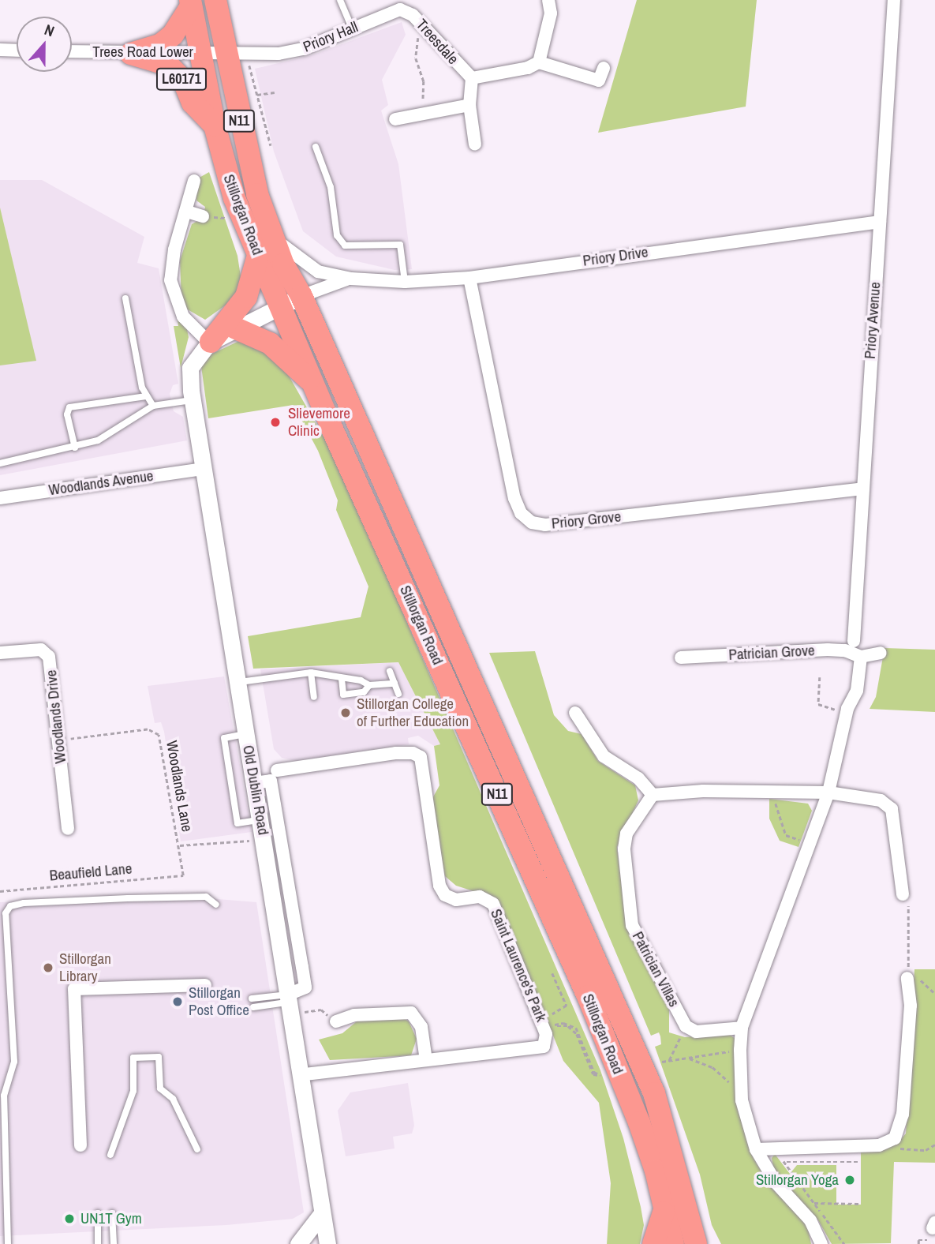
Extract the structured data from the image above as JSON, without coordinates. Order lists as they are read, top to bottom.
{
  "streets": {
    "highway": ["L60171", "N11", "Stillorgan Road"],
    "street": [
      "Priory Hall",
      "Treesdale",
      "Trees Road Lower",
      "Priory Drive",
      "Priory Avenue",
      "Woodlands Avenue",
      "Priory Grove",
      "Patrician Grove",
      "Woodlands Drive",
      "Old Dublin Road",
      "Saint Laurence's Park",
      "Patrician Villas"
    ],
    "path": ["Woodlands Lane", "Beaufield Lane"]
  },
  "crossings": [
    ["Priory Hall", "Treesdale"],
    ["Priory Hall", "Trees Road Lower"],
    ["Priory Hall", "Stillorgan Road"],
    ["Trees Road Lower", "L60171"],
    ["Trees Road Lower", "N11"],
    ["Trees Road Lower", "Stillorgan Road"],
    ["L60171", "N11"],
    ["L60171", "Stillorgan Road"],
    ["N11", "Stillorgan Road"],
    ["N11", "Old Dublin Road"],
    ["Stillorgan Road", "Priory Drive"],
    ["Stillorgan Road", "Old Dublin Road"],
    ["Priory Drive", "Priory Avenue"],
    ["Priory Drive", "Priory Grove"],
    ["Priory Drive", "Old Dublin Road"],
    ["Priory Avenue", "Priory Grove"],
    ["Woodlands Avenue", "Old Dublin Road"],
    ["Woodlands Drive", "Woodlands Lane"],
    ["Woodlands Lane", "Beaufield Lane"],
    ["Old Dublin Road", "Saint Laurence's Park"]
  ],
  "places": [
    "Slievemore Clinic",
    "Stillorgan College of Further Education",
    "Stillorgan Library",
    "Stillorgan Post Office",
    "Stillorgan Yoga",
    "UN1T Gym"
  ],
  "north": "top"
}
